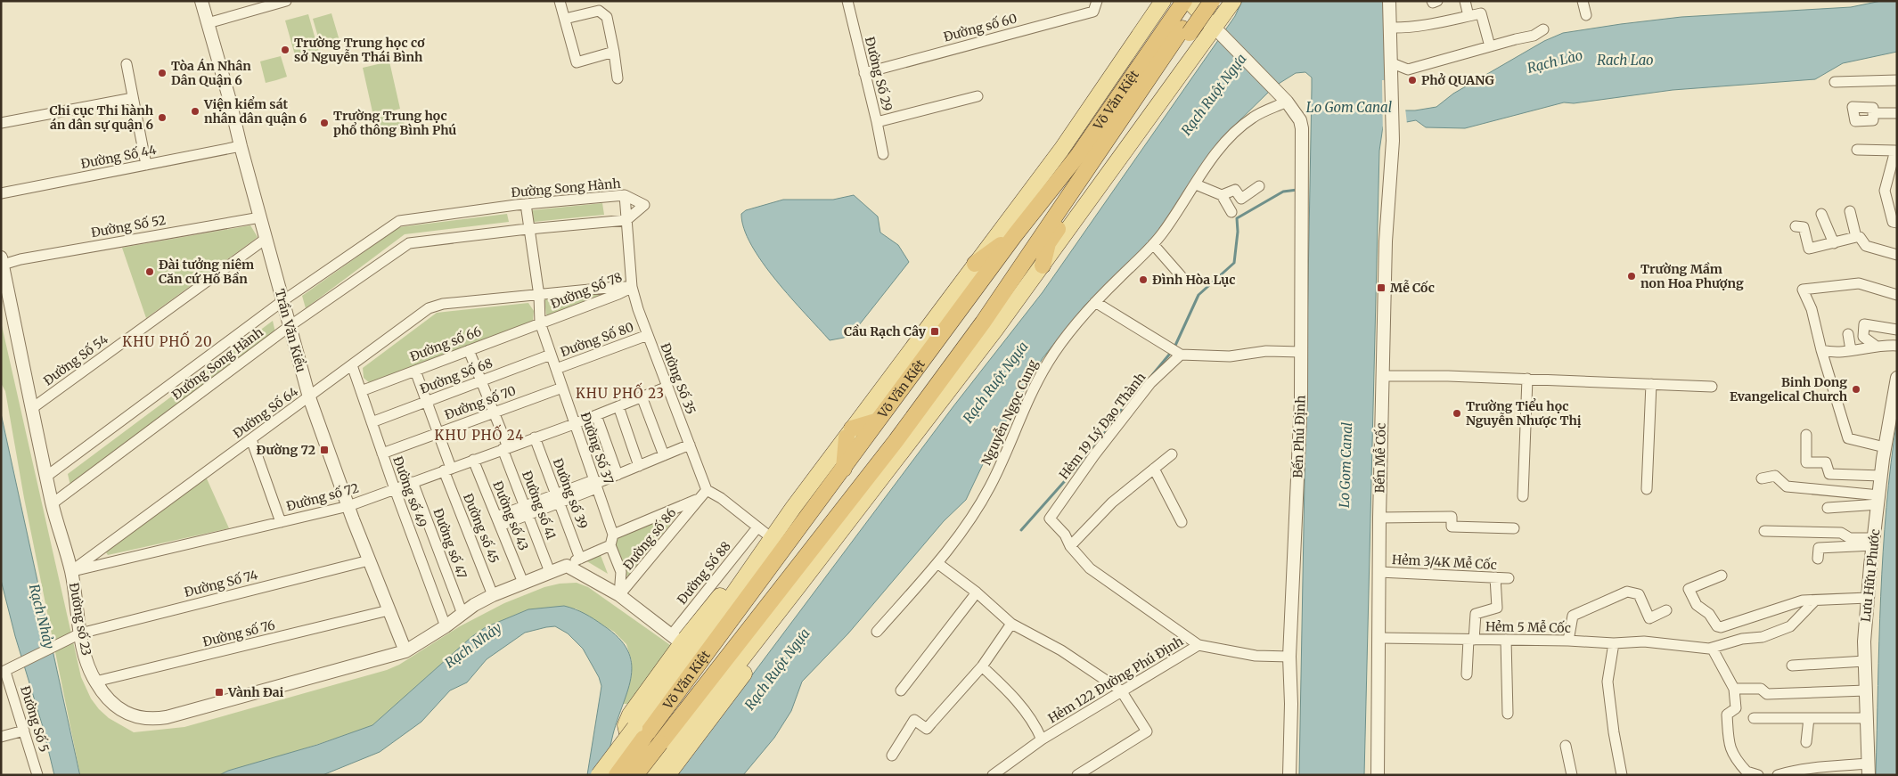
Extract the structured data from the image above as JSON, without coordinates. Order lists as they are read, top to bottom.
{
  "streets": {
    "highway": ["Võ Văn Kiệt"],
    "street": [
      "Đường số 60",
      "Đường Số 29",
      "Đường Số 44",
      "Đường Song Hành",
      "Đường Số 52",
      "Đường Số 78",
      "Trần Văn Kiểu",
      "Đường Số 80",
      "Đường số 66",
      "Đường Số 54",
      "Đường Số 68",
      "Đường Số 35",
      "Đường số 70",
      "Đường Số 64",
      "Nguyễn Ngọc Cung",
      "Hẻm 19 Lý Đạo Thành",
      "Bến Phú Định",
      "Đường Số 37",
      "Bến Mễ Cốc",
      "Đường số 49",
      "Đường số 39",
      "Đường số 72",
      "Đường số 41",
      "Đường số 43",
      "Đường số 45",
      "Đường số 86",
      "Đường số 47",
      "Hẻm 3/4K Mễ Cốc",
      "Đường Số 88",
      "Lưu Hữu Phước",
      "Đường Số 74",
      "Đường số 23",
      "Hẻm 5 Mễ Cốc",
      "Đường số 76",
      "Hẻm 122 Đường Phú Định",
      "Đường Số 5"
    ]
  },
  "crossings": [
    ["Đường số 60", "Đường Số 29"],
    ["Võ Văn Kiệt", "Bến Phú Định"],
    ["Đường Số 44", "Trần Văn Kiểu"],
    ["Đường Song Hành", "Trần Văn Kiểu"],
    ["Đường Song Hành", "Đường Số 35"],
    ["Đường Song Hành", "Đường Số 37"],
    ["Đường Song Hành", "Đường số 23"],
    ["Đường Số 52", "Trần Văn Kiểu"],
    ["Đường Số 52", "Đường số 23"],
    ["Đường Số 78", "Đường số 66"],
    ["Đường Số 78", "Đường Số 35"],
    ["Đường Số 78", "Đường Số 64"],
    ["Đường Số 78", "Đường Số 37"],
    ["Trần Văn Kiểu", "Đường Số 54"],
    ["Trần Văn Kiểu", "Đường Số 64"],
    ["Trần Văn Kiểu", "Đường số 72"],
    ["Trần Văn Kiểu", "Đường Số 74"],
    ["Trần Văn Kiểu", "Đường số 23"],
    ["Trần Văn Kiểu", "Đường số 76"],
    ["Đường Số 80", "Đường Số 35"],
    ["Đường Số 80", "Đường Số 37"],
    ["Đường số 66", "Đường Số 37"],
    ["Đường số 66", "Đường số 49"],
    ["Đường số 66", "Đường số 45"],
    ["Đường Số 54", "Đường số 23"],
    ["Đường Số 68", "Đường Số 37"],
    ["Đường Số 68", "Đường số 49"],
    ["Đường Số 68", "Đường số 45"],
    ["Đường Số 35", "Đường số 72"],
    ["Đường Số 35", "Đường số 86"],
    ["Đường số 70", "Đường Số 37"],
    ["Đường số 70", "Đường số 49"],
    ["Đường số 70", "Đường số 45"],
    ["Đường Số 64", "Đường Số 37"],
    ["Đường Số 64", "Đường số 49"],
    ["Đường Số 64", "Đường số 72"],
    ["Đường Số 64", "Đường số 23"],
    ["Nguyễn Ngọc Cung", "Bến Phú Định"],
    ["Bến Phú Định", "Hẻm 122 Đường Phú Định"],
    ["Đường Số 37", "Đường số 72"],
    ["Đường Số 37", "Đường số 86"],
    ["Bến Mễ Cốc", "Hẻm 3/4K Mễ Cốc"],
    ["Bến Mễ Cốc", "Hẻm 5 Mễ Cốc"],
    ["Đường số 49", "Đường số 72"],
    ["Đường số 49", "Đường số 23"],
    ["Đường số 39", "Đường số 72"],
    ["Đường số 72", "Đường số 41"],
    ["Đường số 72", "Đường số 43"],
    ["Đường số 72", "Đường số 45"],
    ["Đường số 72", "Đường số 47"],
    ["Đường số 72", "Đường số 23"],
    ["Đường số 41", "Đường số 23"],
    ["Đường số 43", "Đường số 23"],
    ["Đường số 45", "Đường số 23"],
    ["Đường số 47", "Đường số 23"],
    ["Đường Số 74", "Đường số 23"],
    ["Đường Số 74", "Đường Số 5"],
    ["Đường số 23", "Đường số 76"]
  ],
  "districts": ["KHU PHỐ 20", "KHU PHỐ 23", "KHU PHỐ 24"],
  "water": [
    "Rach Lao",
    "Rạch Lào",
    "Rạch Ruột Ngựa",
    "Lo Gom Canal",
    "Rạch Nhảy"
  ],
  "places": {
    "other": [
      "Trường Trung học cơ sở Nguyễn Thái Bình",
      "Tòa Án Nhân Dân Quận 6",
      "Phở QUANG",
      "Viện kiểm sát nhân dân quận 6",
      "Chi cục Thi hành án dân sự quận 6",
      "Trường Trung học phổ thông Bình Phú",
      "Đài tưởng niệm Căn cứ Hố Bần",
      "Trường Mầm non Hoa Phượng",
      "Đình Hòa Lục",
      "Binh Dong Evangelical Church",
      "Trường Tiểu học Nguyễn Nhược Thị"
    ],
    "transit": [
      "Mễ Cốc",
      "Cầu Rạch Cây",
      "Đường 72",
      "Vành Đai"
    ]
  }
}
